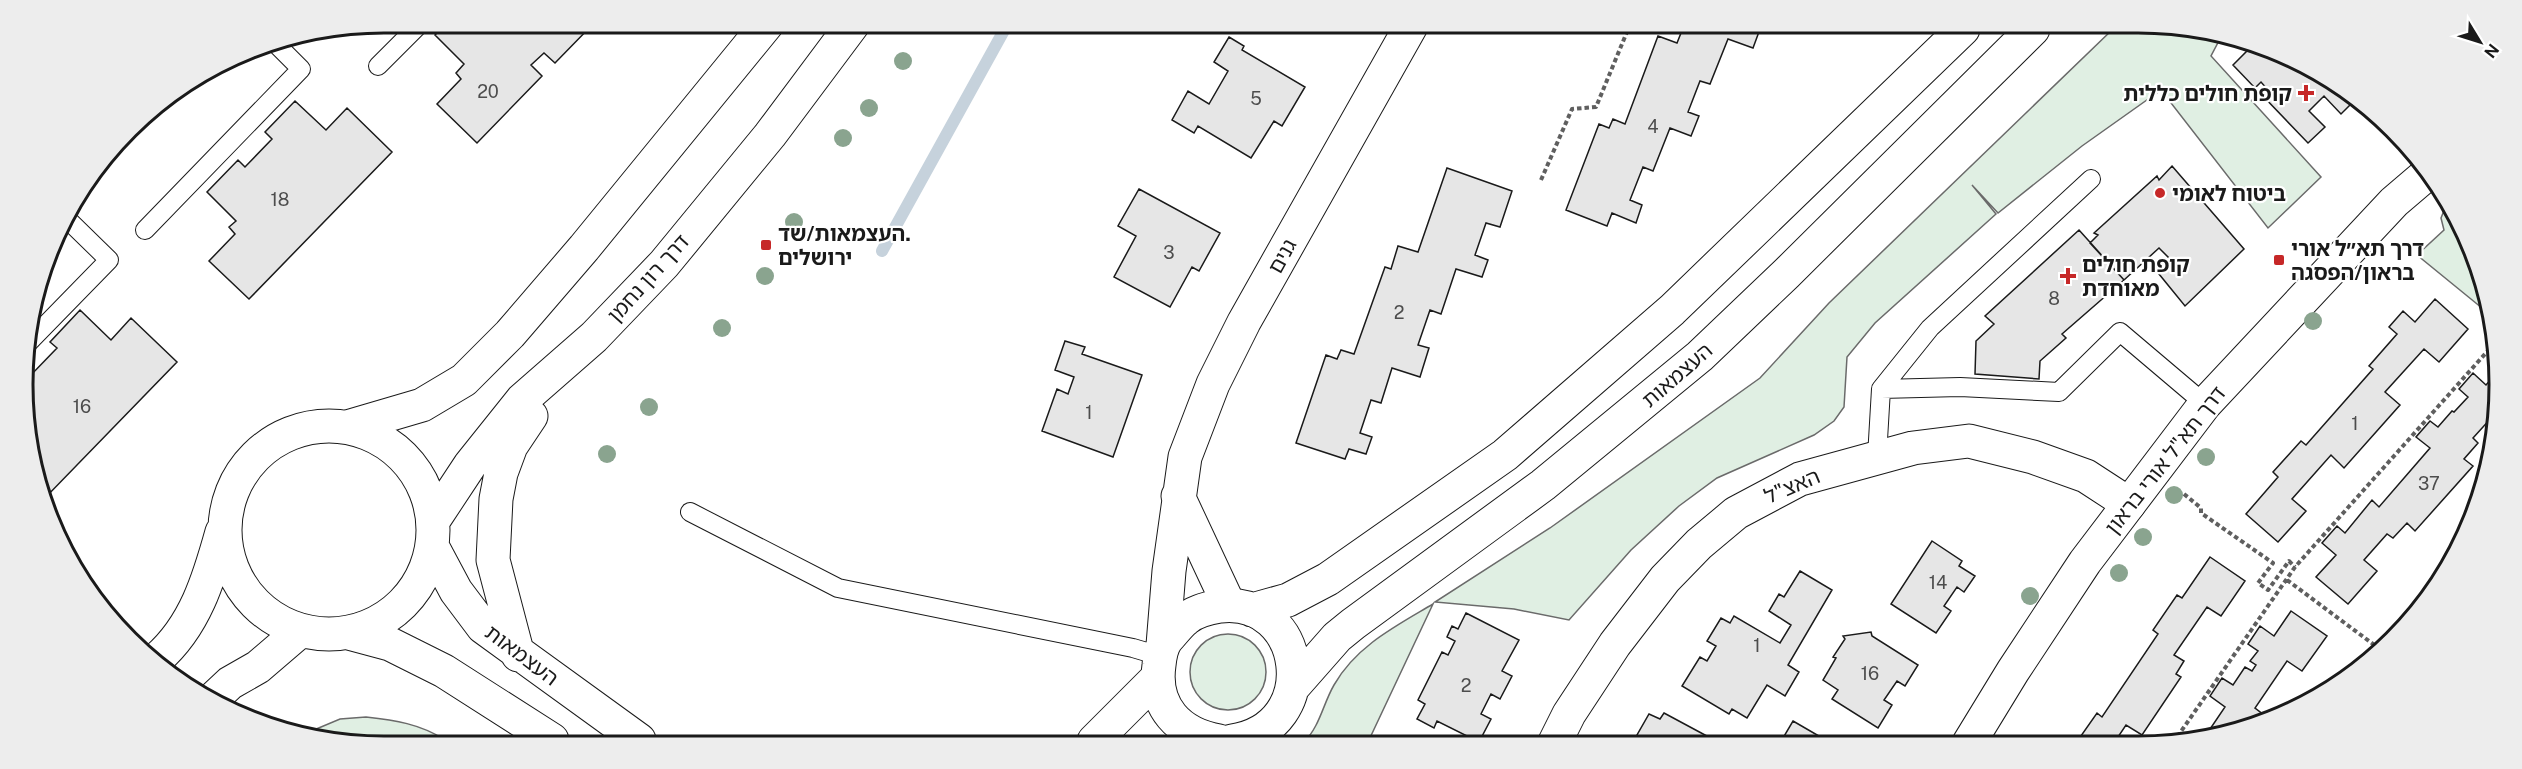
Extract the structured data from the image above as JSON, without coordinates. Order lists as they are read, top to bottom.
{
  "streets": {
    "street": [
      "גנים",
      "דרך רון נחמן",
      "העצמאות",
      "דרך תא\"ל אורי בראון",
      "האצ\"ל"
    ]
  },
  "crossings": [
    ["דרך רון נחמן", "העצמאות"],
    ["דרך תא\"ל אורי בראון", "האצ\"ל"]
  ],
  "places": {
    "health": ["קופת חולים כללית", "קופת חולים מאוחדת"],
    "other": ["ביטוח לאומי"],
    "transit": ["העצמאות/שד. ירושלים", "דרך תא״ל אורי בראון/הפסגה"]
  },
  "house_numbers": [
    "20",
    "5",
    "4",
    "18",
    "3",
    "8",
    "2",
    "16",
    "1",
    "1",
    "37",
    "14",
    "1",
    "16",
    "2"
  ],
  "north": "bottom right"
}
